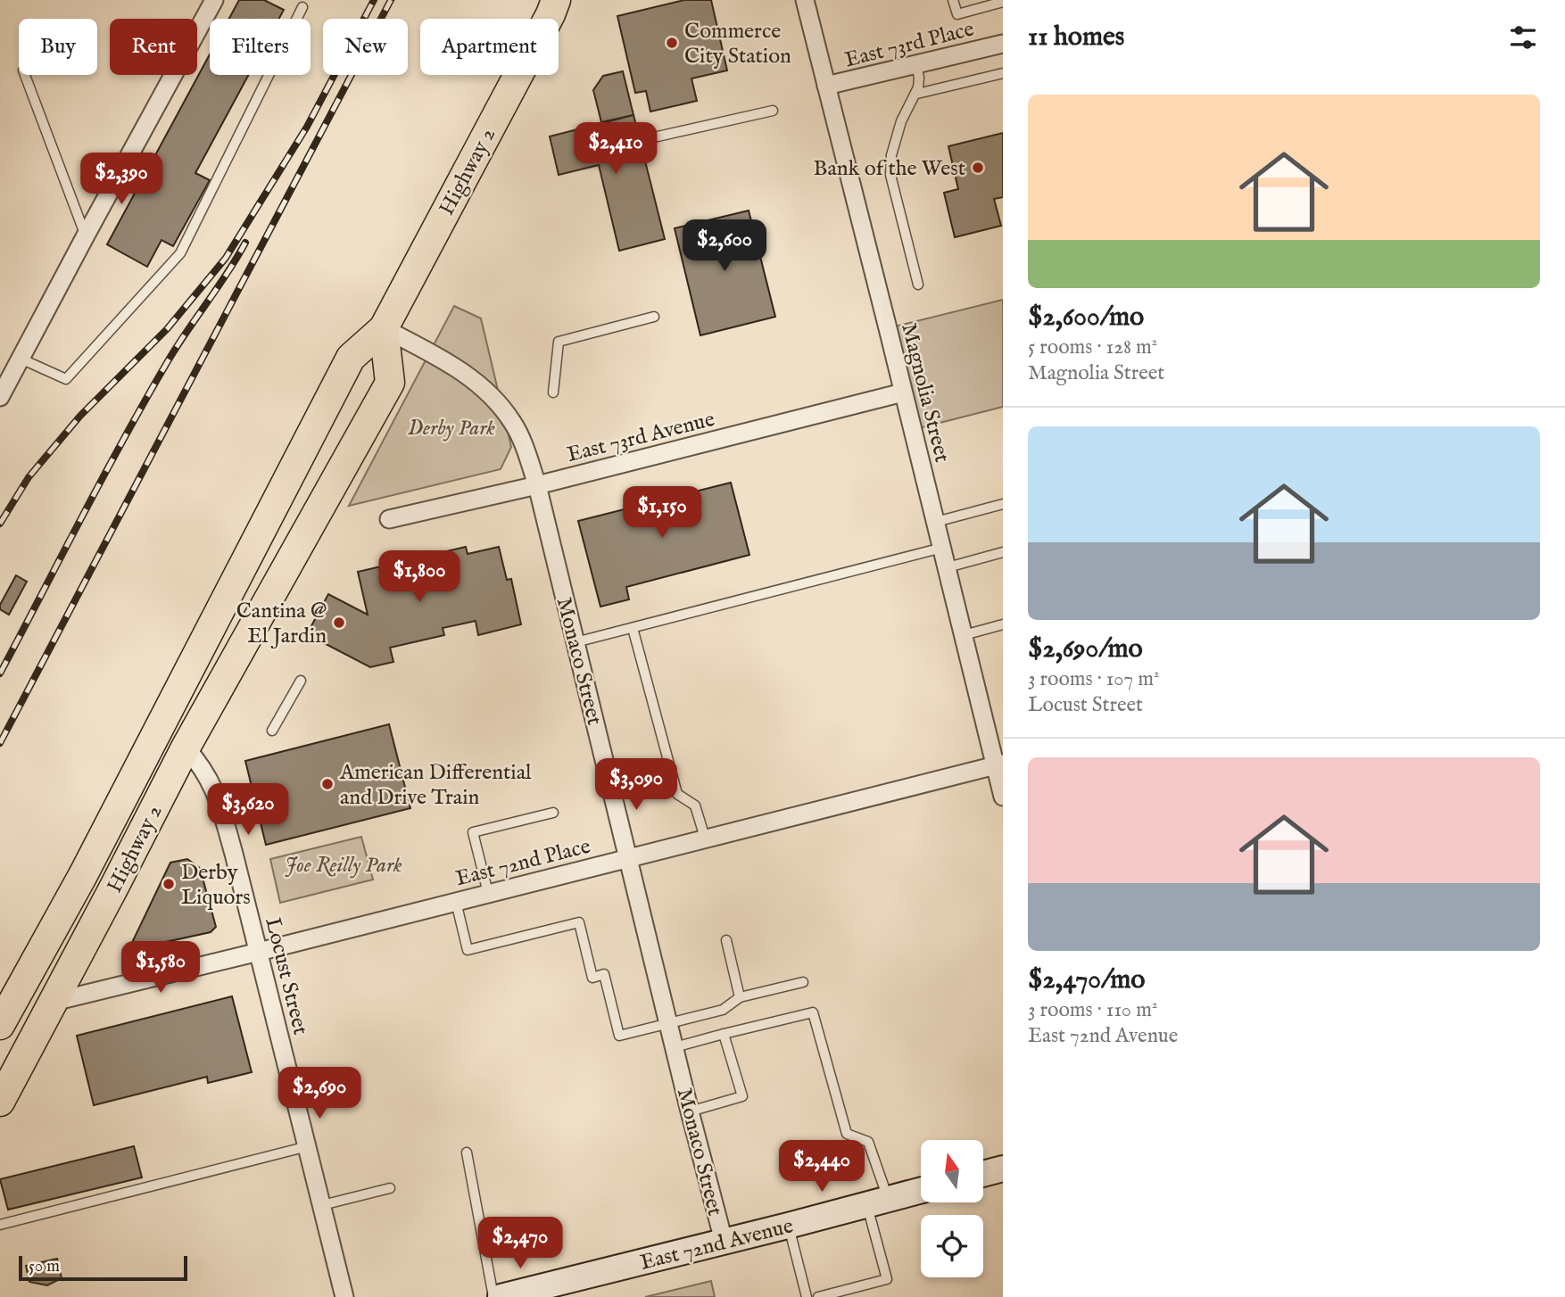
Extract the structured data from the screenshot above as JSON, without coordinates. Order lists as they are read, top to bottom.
{
  "streets": {
    "main road": ["Highway 2", "East 72nd Avenue"],
    "street": [
      "East 73rd Place",
      "Magnolia Street",
      "East 73rd Avenue",
      "Monaco Street",
      "East 72nd Place",
      "Locust Street"
    ]
  },
  "crossings": [
    ["East 73rd Place", "Magnolia Street"],
    ["Highway 2", "Monaco Street"],
    ["Highway 2", "East 72nd Place"],
    ["Highway 2", "Locust Street"],
    ["Magnolia Street", "East 73rd Avenue"],
    ["Magnolia Street", "East 72nd Place"],
    ["East 73rd Avenue", "Monaco Street"],
    ["Monaco Street", "East 72nd Place"],
    ["Monaco Street", "East 72nd Avenue"],
    ["East 72nd Place", "Locust Street"]
  ],
  "parks": ["Derby Park", "Joe Reilly Park"],
  "places": [
    "Commerce City Station",
    "Bank of the West",
    "Cantina @ El Jardin",
    "American Differential and Drive Train",
    "Derby Liquors"
  ],
  "scale_bar": "50 m",
  "north": "top",
  "page": {
    "heading": "11 homes",
    "chip": [
      "Buy",
      "Rent",
      "Filters",
      "New",
      "Apartment"
    ],
    "list": [
      {
        "name": "$2,600/mo",
        "note": "5 rooms · 128 m² · Magnolia Street"
      },
      {
        "name": "$2,690/mo",
        "note": "3 rooms · 107 m² · Locust Street"
      },
      {
        "name": "$2,470/mo",
        "note": "3 rooms · 110 m² · East 72nd Avenue"
      }
    ],
    "price": [
      "$2,410",
      "$2,390",
      "$2,600",
      "$1,150",
      "$1,800",
      "$3,090",
      "$3,620",
      "$1,580",
      "$2,690",
      "$2,440",
      "$2,470"
    ],
    "scale": "50 m"
  }
}
